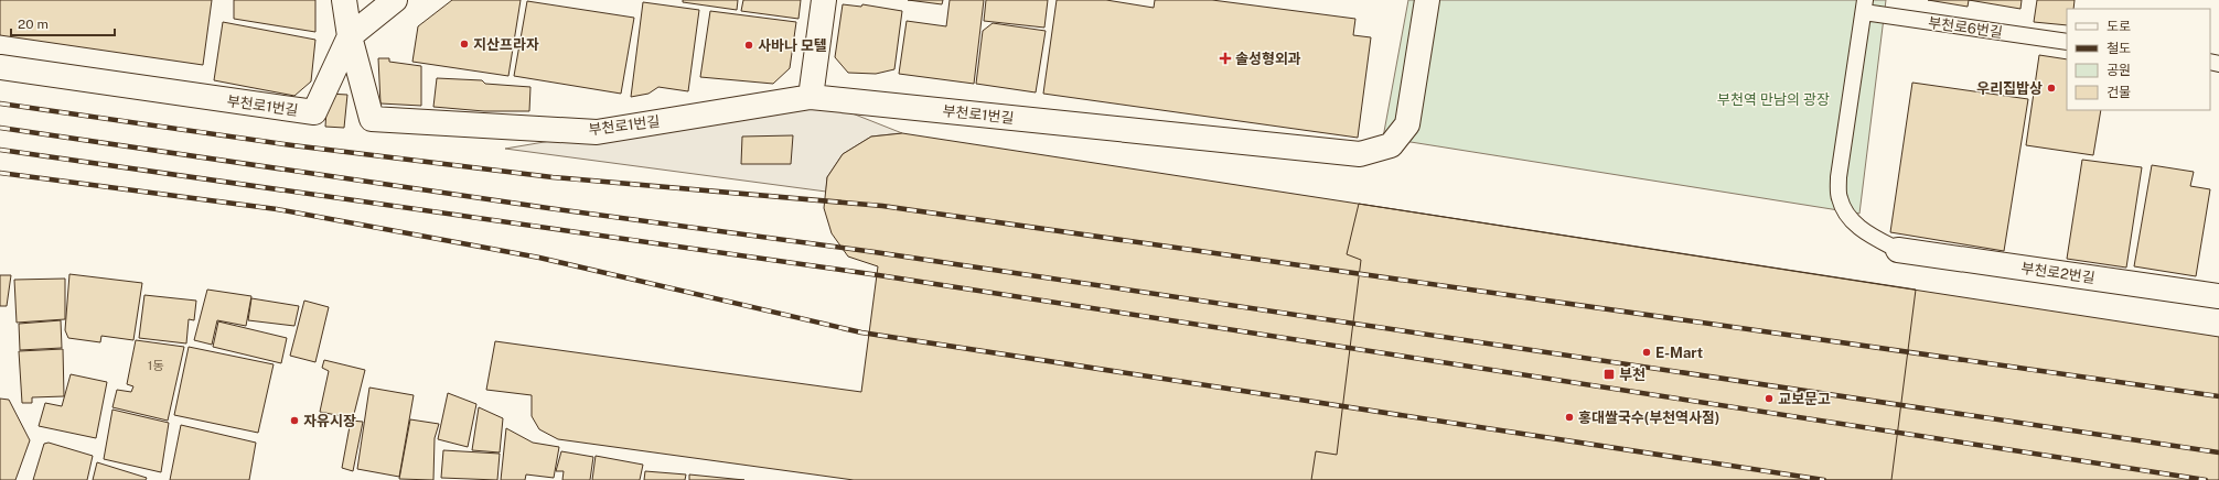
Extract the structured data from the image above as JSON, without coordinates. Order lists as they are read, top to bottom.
{
  "streets": {
    "street": ["부천로1번길", "부천로2번길"],
    "lane": ["부천로6번길"]
  },
  "parks": ["부천역 만남의 광장"],
  "places": {
    "other": [
      "지산프라자",
      "사바나 모텔",
      "우리집밥상",
      "E-Mart",
      "교보문고",
      "홍대쌀국수(부천역사점)",
      "자유시장"
    ],
    "health": ["솔성형외과"],
    "transit": ["부천"]
  },
  "house_numbers": ["1동"],
  "legend": [
    "도로",
    "철도",
    "공원",
    "건물"
  ],
  "scale_bar": "20 m"
}
